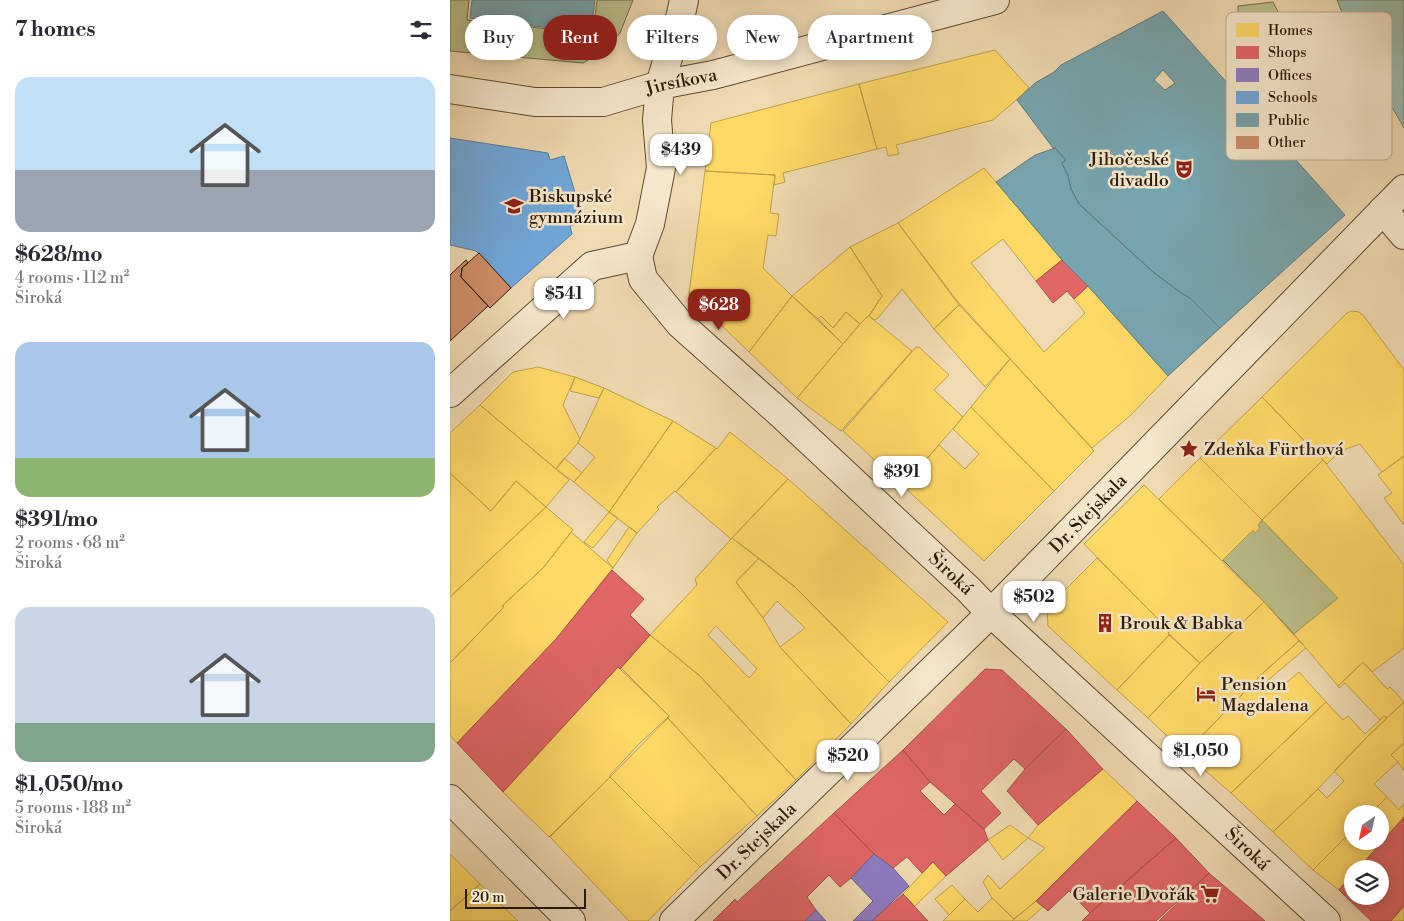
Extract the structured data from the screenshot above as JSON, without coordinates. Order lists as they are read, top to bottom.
{
  "streets": {
    "street": ["Jirsíkova", "Dr. Stejskala", "Široká"]
  },
  "crossings": [
    ["Dr. Stejskala", "Široká"]
  ],
  "places": {
    "theatre": ["Jihočeské divadlo"],
    "school or university": ["Biskupské gymnázium"],
    "place": ["Zdeňka Fürthová"],
    "building": ["Brouk & Babka"],
    "hotel": ["Pension Magdalena"],
    "supermarket": ["Galerie Dvořák"]
  },
  "legend": [
    "Homes",
    "Shops",
    "Offices",
    "Schools",
    "Public",
    "Other"
  ],
  "scale_bar": "20 m",
  "north": "bottom left",
  "page": {
    "heading": "7 homes",
    "chip": [
      "Buy",
      "Rent",
      "Filters",
      "New",
      "Apartment"
    ],
    "list": [
      {
        "name": "$628/mo",
        "note": "4 rooms · 112 m² · Široká"
      },
      {
        "name": "$391/mo",
        "note": "2 rooms · 68 m² · Široká"
      },
      {
        "name": "$1,050/mo",
        "note": "5 rooms · 188 m² · Široká"
      }
    ],
    "price": [
      "$439",
      "$541",
      "$628",
      "$391",
      "$502",
      "$1,050",
      "$520"
    ],
    "scale": "20 m"
  }
}
